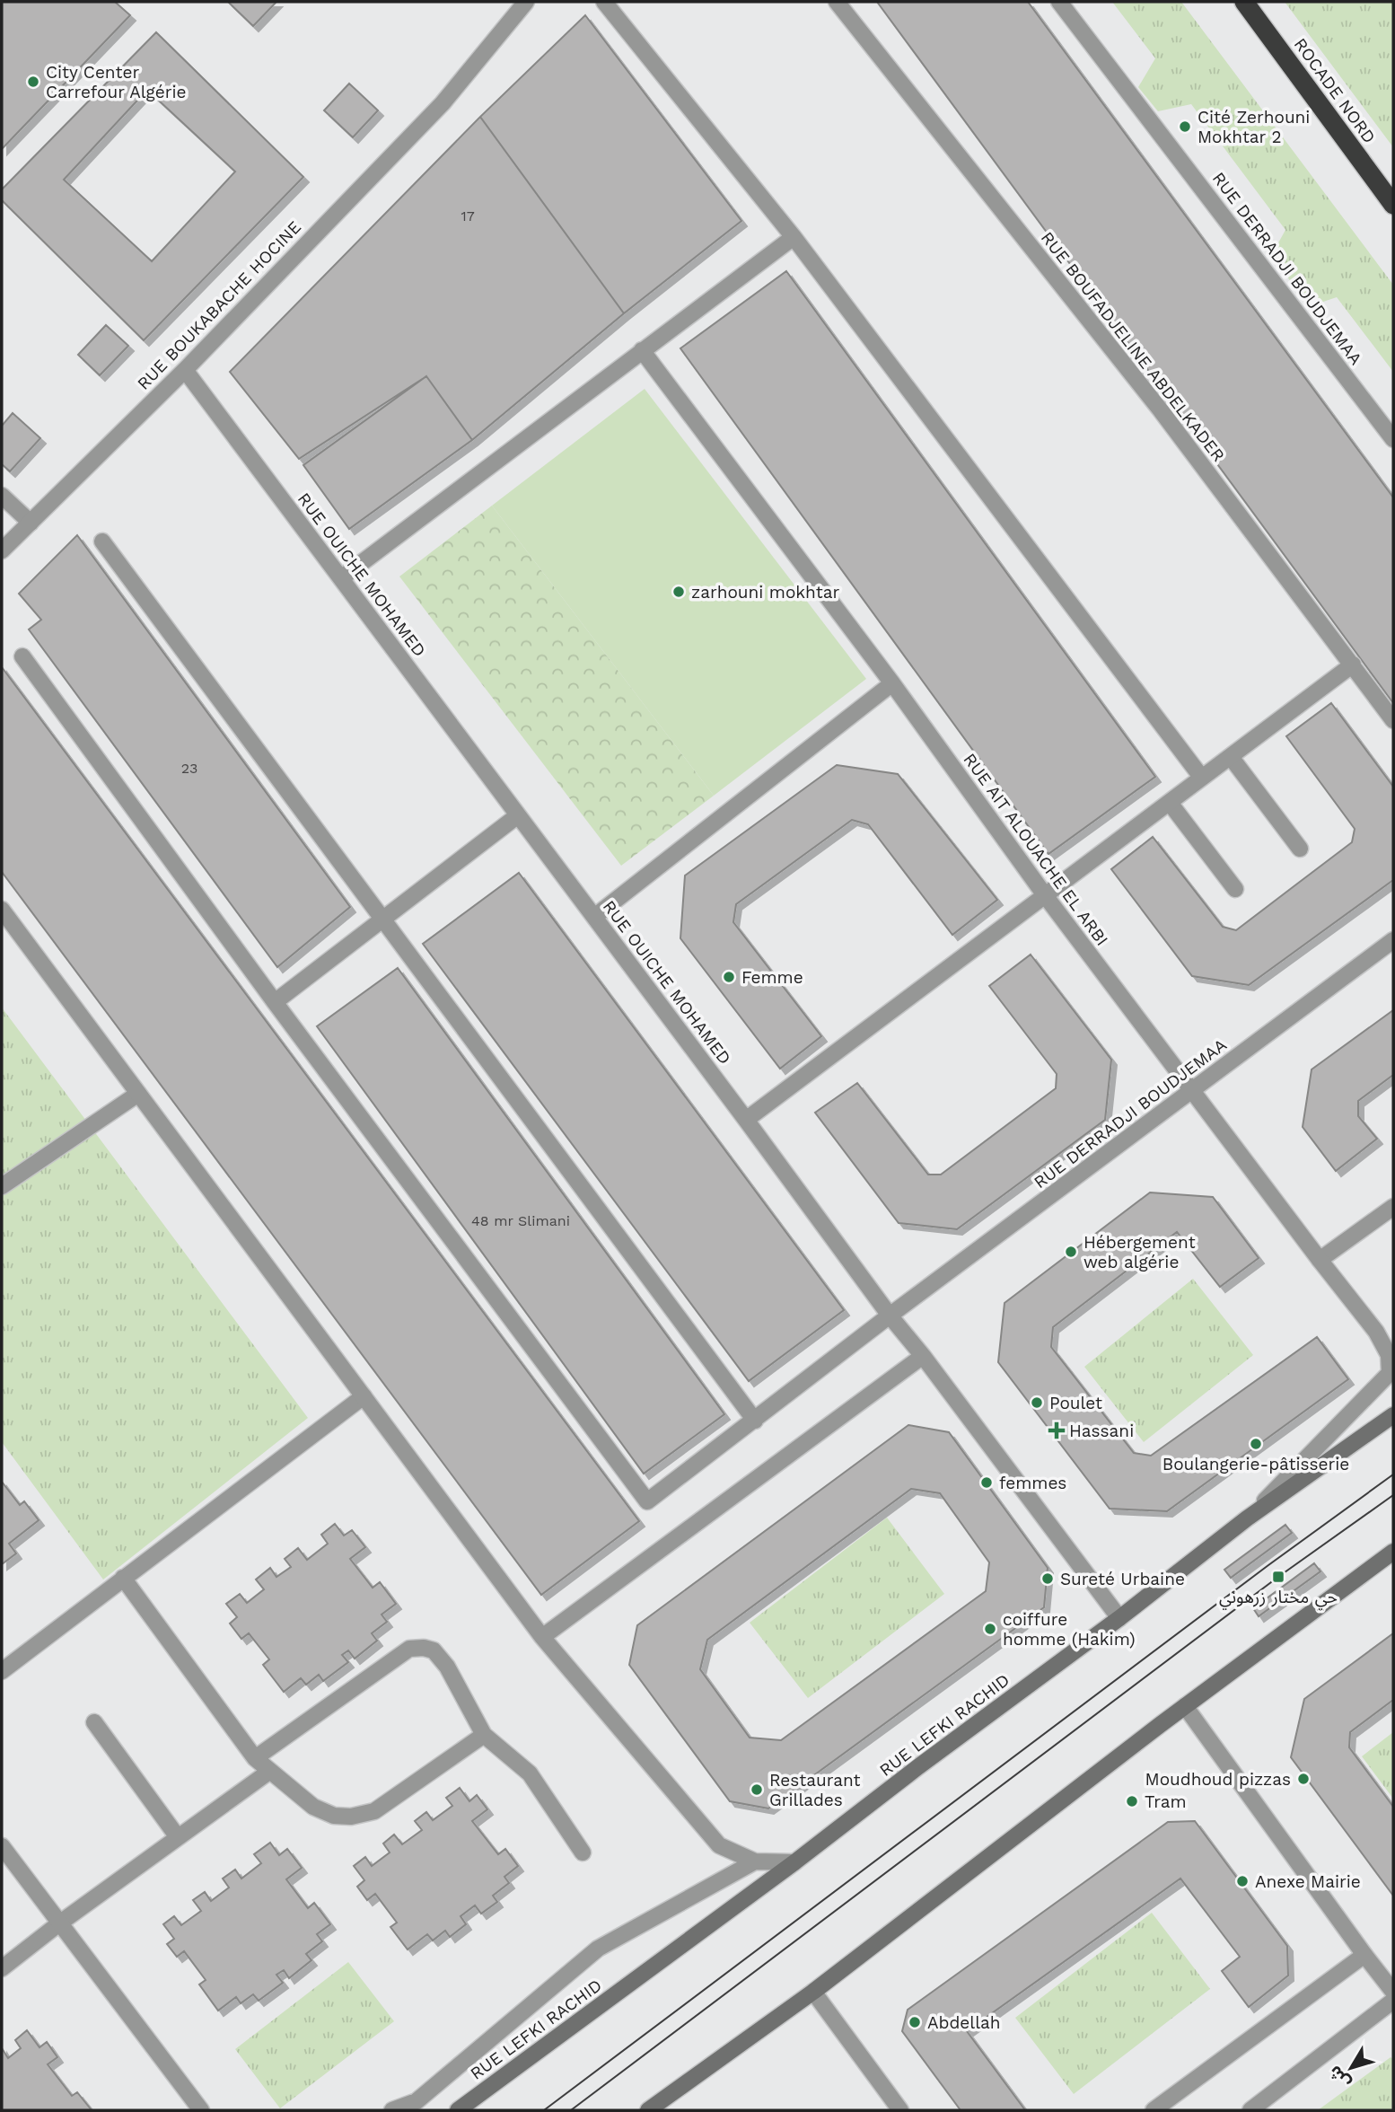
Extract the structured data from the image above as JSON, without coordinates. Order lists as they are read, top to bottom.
{
  "streets": {
    "highway": ["ROCADE NORD"],
    "main road": ["RUE LEFKI RACHID"],
    "street": [
      "RUE DERRADJI BOUDJEMAA",
      "RUE BOUKABACHE HOCINE",
      "RUE BOUFADJELINE ABDELKADER",
      "RUE OUICHE MOHAMED",
      "RUE AIT ALOUACHE EL ARBI"
    ]
  },
  "crossings": [
    ["RUE DERRADJI BOUDJEMAA", "RUE OUICHE MOHAMED"],
    ["RUE DERRADJI BOUDJEMAA", "RUE AIT ALOUACHE EL ARBI"],
    ["RUE BOUKABACHE HOCINE", "RUE OUICHE MOHAMED"],
    ["RUE OUICHE MOHAMED", "RUE LEFKI RACHID"],
    ["RUE AIT ALOUACHE EL ARBI", "RUE LEFKI RACHID"]
  ],
  "places": {
    "other": [
      "City Center Carrefour Algérie",
      "Cité Zerhouni Mokhtar 2",
      "zarhouni mokhtar",
      "Femme",
      "Hébergement web algérie",
      "Poulet",
      "Boulangerie-pâtisserie",
      "femmes",
      "Sureté Urbaine",
      "coiffure homme (Hakim)",
      "Moudhoud pizzas",
      "Restaurant Grillades",
      "Tram",
      "Anexe Mairie",
      "Abdellah"
    ],
    "health": ["Hassani"],
    "transit": ["حي مختار زرهوني"]
  },
  "house_numbers": ["17", "23", "48 mr Slimani"],
  "north": "bottom left"
}
